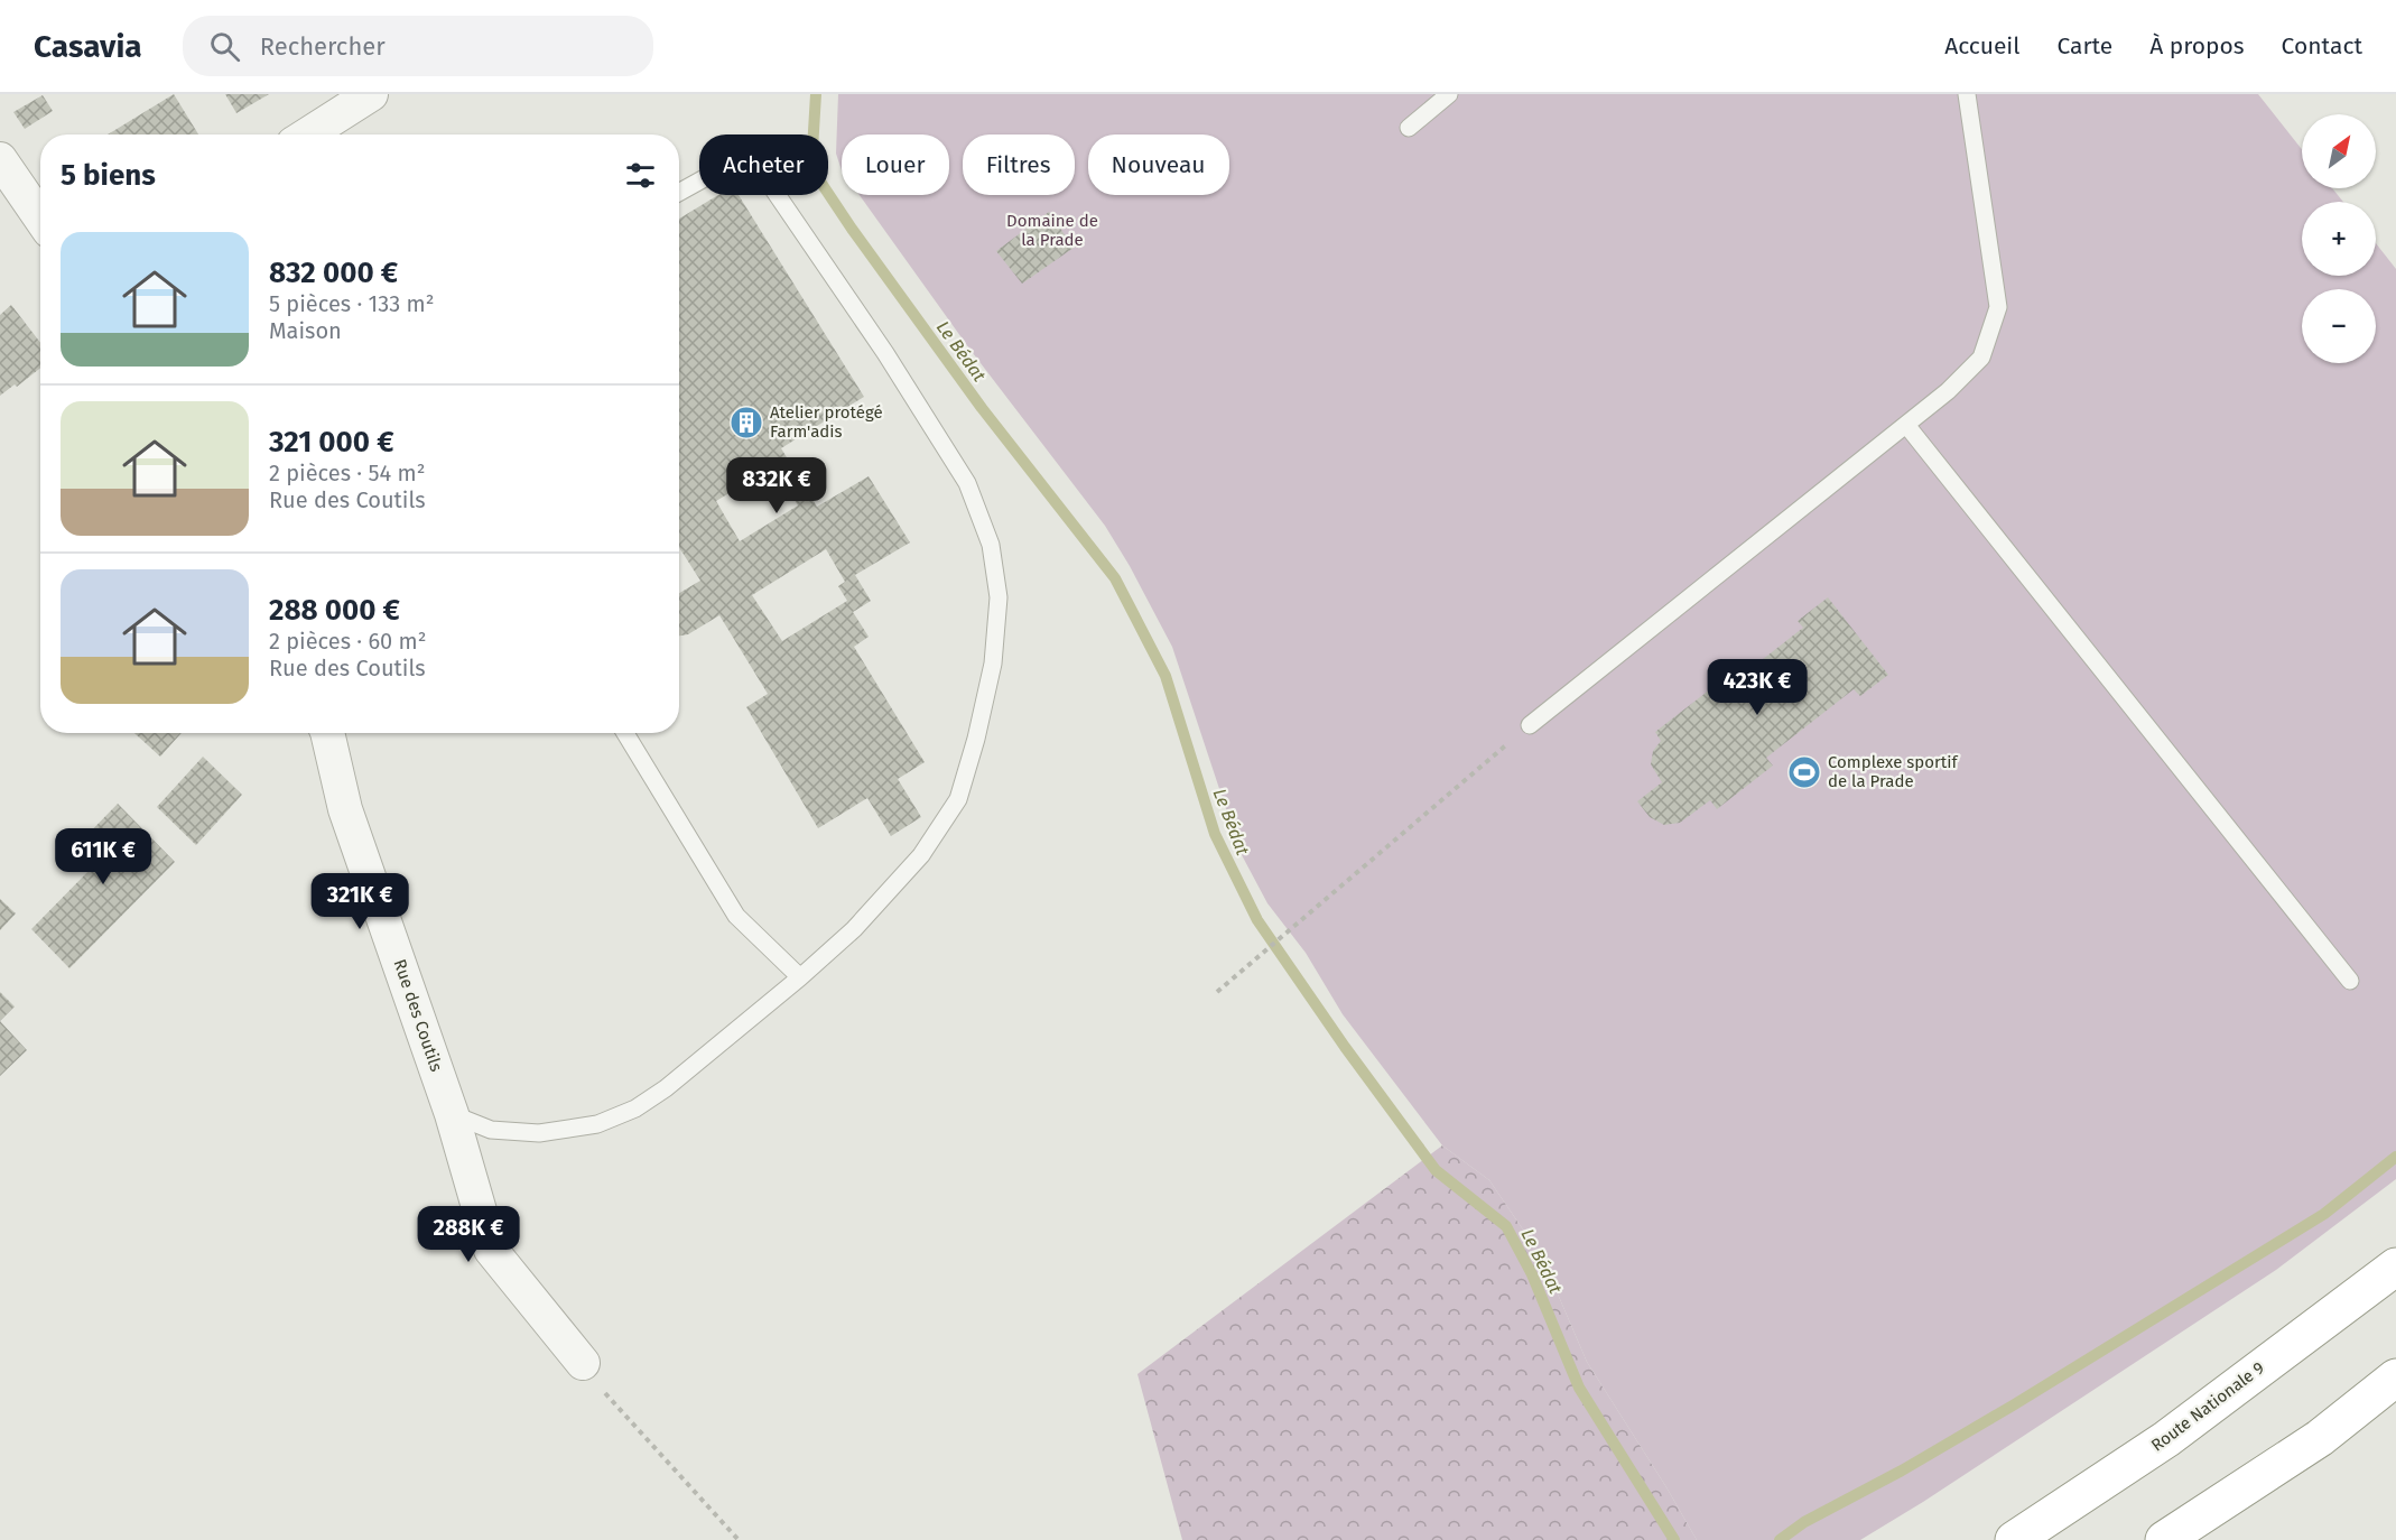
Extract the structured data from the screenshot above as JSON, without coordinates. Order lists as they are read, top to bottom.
{
  "streets": {
    "highway": ["Route Nationale 9"],
    "street": ["Rue des Coutils"]
  },
  "water": ["Le Bédat"],
  "parks": ["Domaine de la Prade"],
  "places": {
    "building": ["Atelier protégé Farm'adis"],
    "sports": ["Complexe sportif de la Prade"]
  },
  "north": "top right",
  "page": {
    "header": "Casavia",
    "search": "Rechercher",
    "nav": [
      "Accueil",
      "Carte",
      "À propos",
      "Contact"
    ],
    "map_buttons": ["+", "−"],
    "chip": [
      "Acheter",
      "Louer",
      "Filtres",
      "Nouveau"
    ],
    "heading": "5 biens",
    "list": [
      {
        "name": "832 000 €",
        "note": "5 pièces · 133 m² · Maison"
      },
      {
        "name": "321 000 €",
        "note": "2 pièces · 54 m² · Rue des Coutils"
      },
      {
        "name": "288 000 €",
        "note": "2 pièces · 60 m² · Rue des Coutils"
      }
    ],
    "price": [
      "832K €",
      "423K €",
      "611K €",
      "321K €",
      "288K €"
    ]
  }
}
